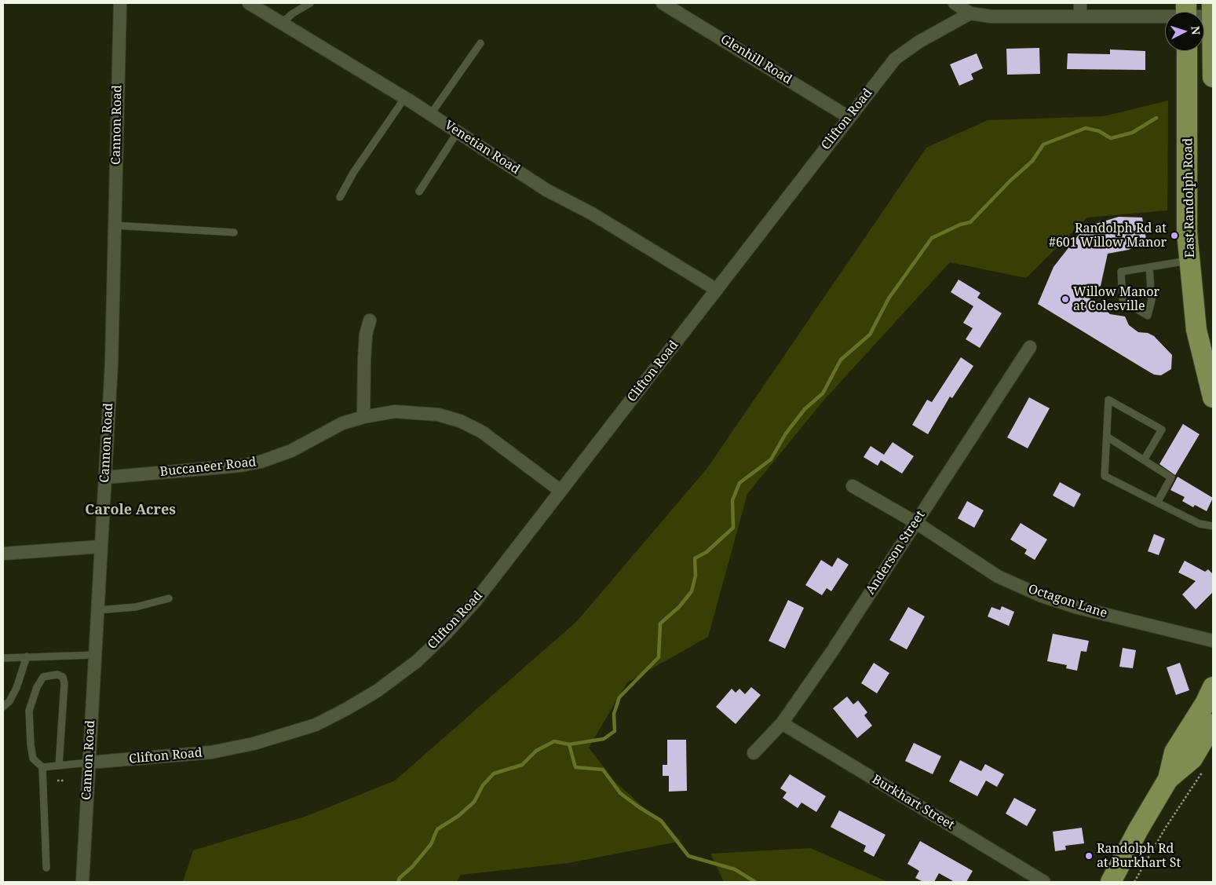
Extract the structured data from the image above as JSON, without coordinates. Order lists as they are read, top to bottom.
{
  "streets": {
    "main road": ["East Randolph Road"],
    "street": [
      "Glenhill Road",
      "Clifton Road",
      "Cannon Road",
      "Venetian Road",
      "Buccaneer Road",
      "Anderson Street",
      "Octagon Lane",
      "Burkhart Street"
    ]
  },
  "crossings": [
    ["Glenhill Road", "Clifton Road"],
    ["Clifton Road", "Cannon Road"],
    ["Clifton Road", "Venetian Road"],
    ["Clifton Road", "Buccaneer Road"],
    ["Cannon Road", "Buccaneer Road"],
    ["Anderson Street", "Octagon Lane"],
    ["Anderson Street", "Burkhart Street"]
  ],
  "districts": ["Carole Acres"],
  "places": ["Randolph Rd at #601 Willow Manor", "Willow Manor at Colesville", "Randolph Rd at Burkhart St"],
  "north": "right"
}
